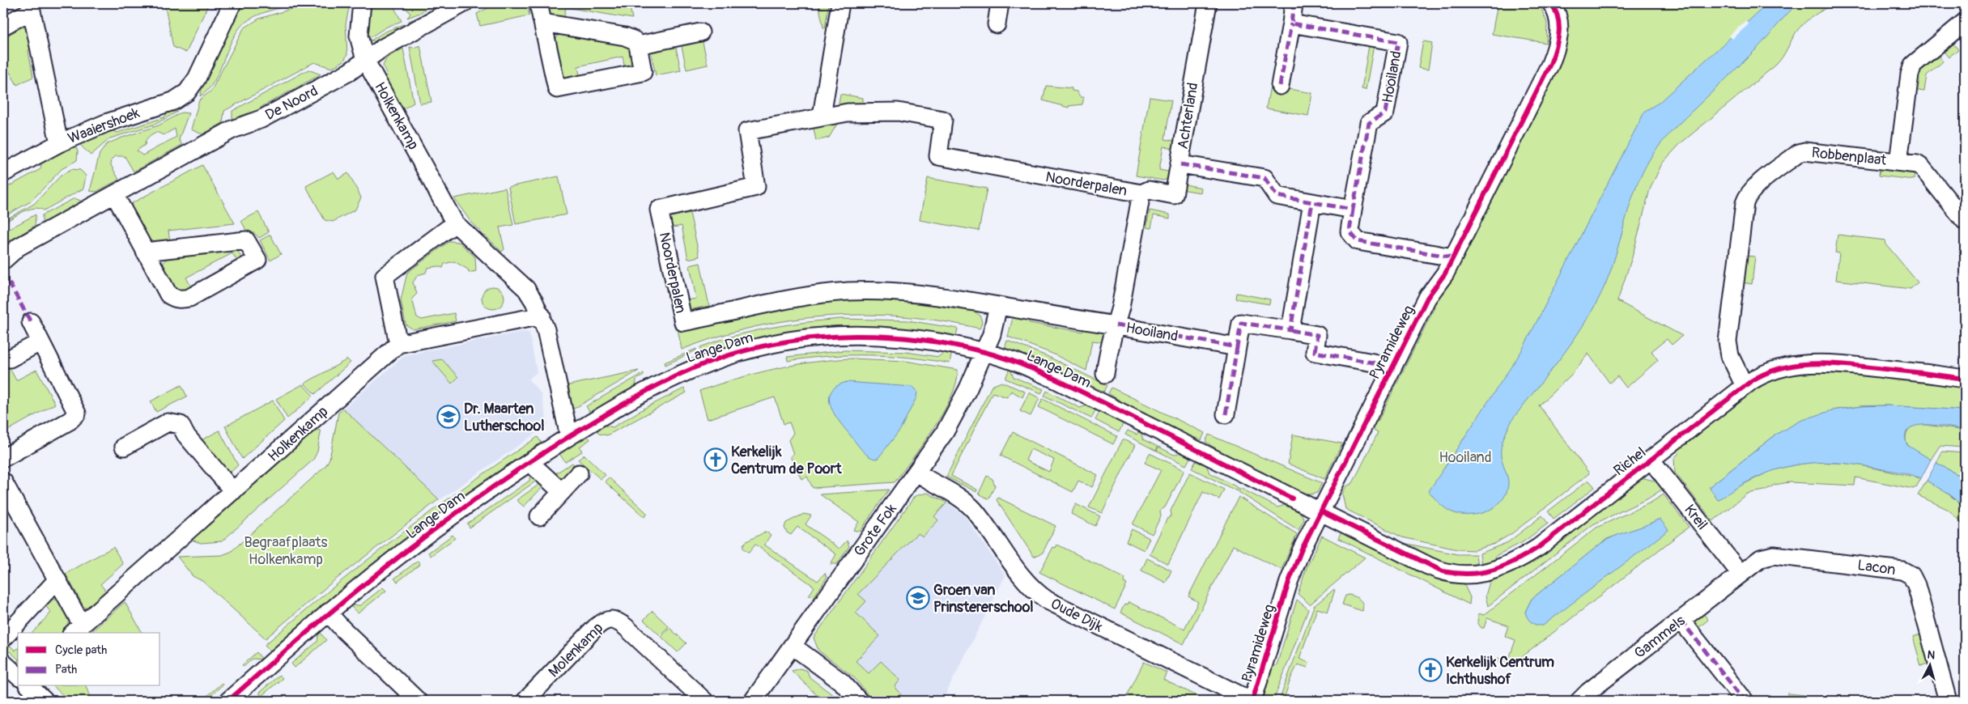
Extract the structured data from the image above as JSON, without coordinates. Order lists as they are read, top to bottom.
{
  "streets": {
    "street": [
      "Hooiland",
      "De Noord",
      "Holkenkamp",
      "Achterland",
      "Waaiershoek",
      "Robbenplaat",
      "Noorderpalen",
      "Pyramideweg",
      "Lange Dam",
      "Richel",
      "Kreil",
      "Grote Fok",
      "Lacon",
      "Oude Dijk",
      "Gammels",
      "Molenkamp"
    ]
  },
  "crossings": [
    ["Hooiland", "Noorderpalen"],
    ["Hooiland", "Pyramideweg"],
    ["De Noord", "Holkenkamp"],
    ["Holkenkamp", "Lange Dam"],
    ["Achterland", "Noorderpalen"],
    ["Robbenplaat", "Richel"],
    ["Pyramideweg", "Lange Dam"],
    ["Pyramideweg", "Richel"],
    ["Pyramideweg", "Oude Dijk"],
    ["Lange Dam", "Richel"],
    ["Lange Dam", "Grote Fok"],
    ["Richel", "Kreil"],
    ["Kreil", "Lacon"],
    ["Kreil", "Gammels"],
    ["Grote Fok", "Oude Dijk"],
    ["Lacon", "Gammels"]
  ],
  "parks": ["Hooiland", "Begraafplaats Holkenkamp"],
  "places": {
    "school or university": ["Dr. Maarten Lutherschool", "Groen van Prinstererschool"],
    "church": ["Kerkelijk Centrum de Poort", "Kerkelijk Centrum Ichthushof"]
  },
  "legend": ["Cycle path", "Path"],
  "north": "top"
}
